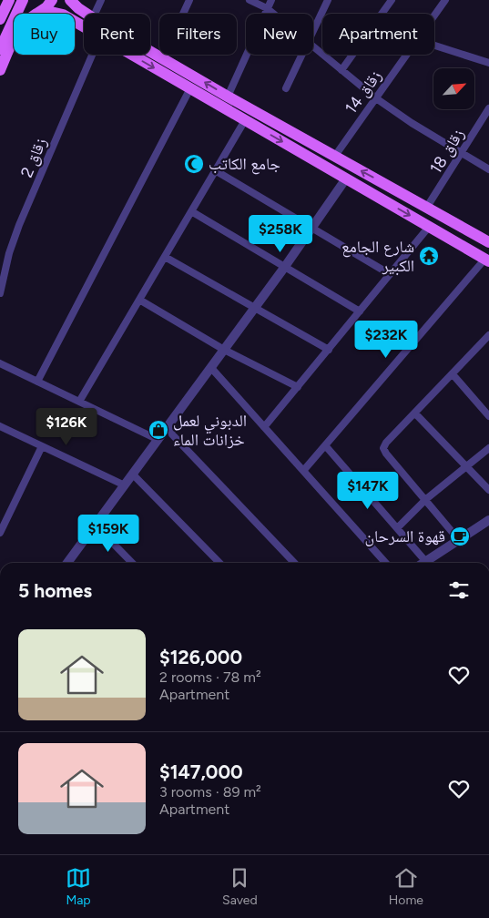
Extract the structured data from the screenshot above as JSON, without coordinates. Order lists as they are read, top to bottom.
{
  "streets": {
    "street": ["زقاق 14", "زقاق 18", "زقاق 2"]
  },
  "places": {
    "mosque": ["جامع الكاتب"],
    "temple": ["شارع الجامع الكبير"],
    "shop": ["الدبوني لعمل خزانات الماء"],
    "cafe": ["قهوة السرحان"]
  },
  "north": "top right",
  "page": {
    "chip": [
      "Buy",
      "Rent",
      "Filters",
      "New",
      "Apartment"
    ],
    "price": [
      "$258K",
      "$232K",
      "$126K",
      "$147K",
      "$159K"
    ],
    "heading": "5 homes",
    "list": [
      {
        "name": "$126,000",
        "note": "2 rooms · 78 m² · Apartment"
      },
      {
        "name": "$147,000",
        "note": "3 rooms · 89 m² · Apartment"
      }
    ],
    "tabs": ["Map", "Saved", "Home"]
  }
}
